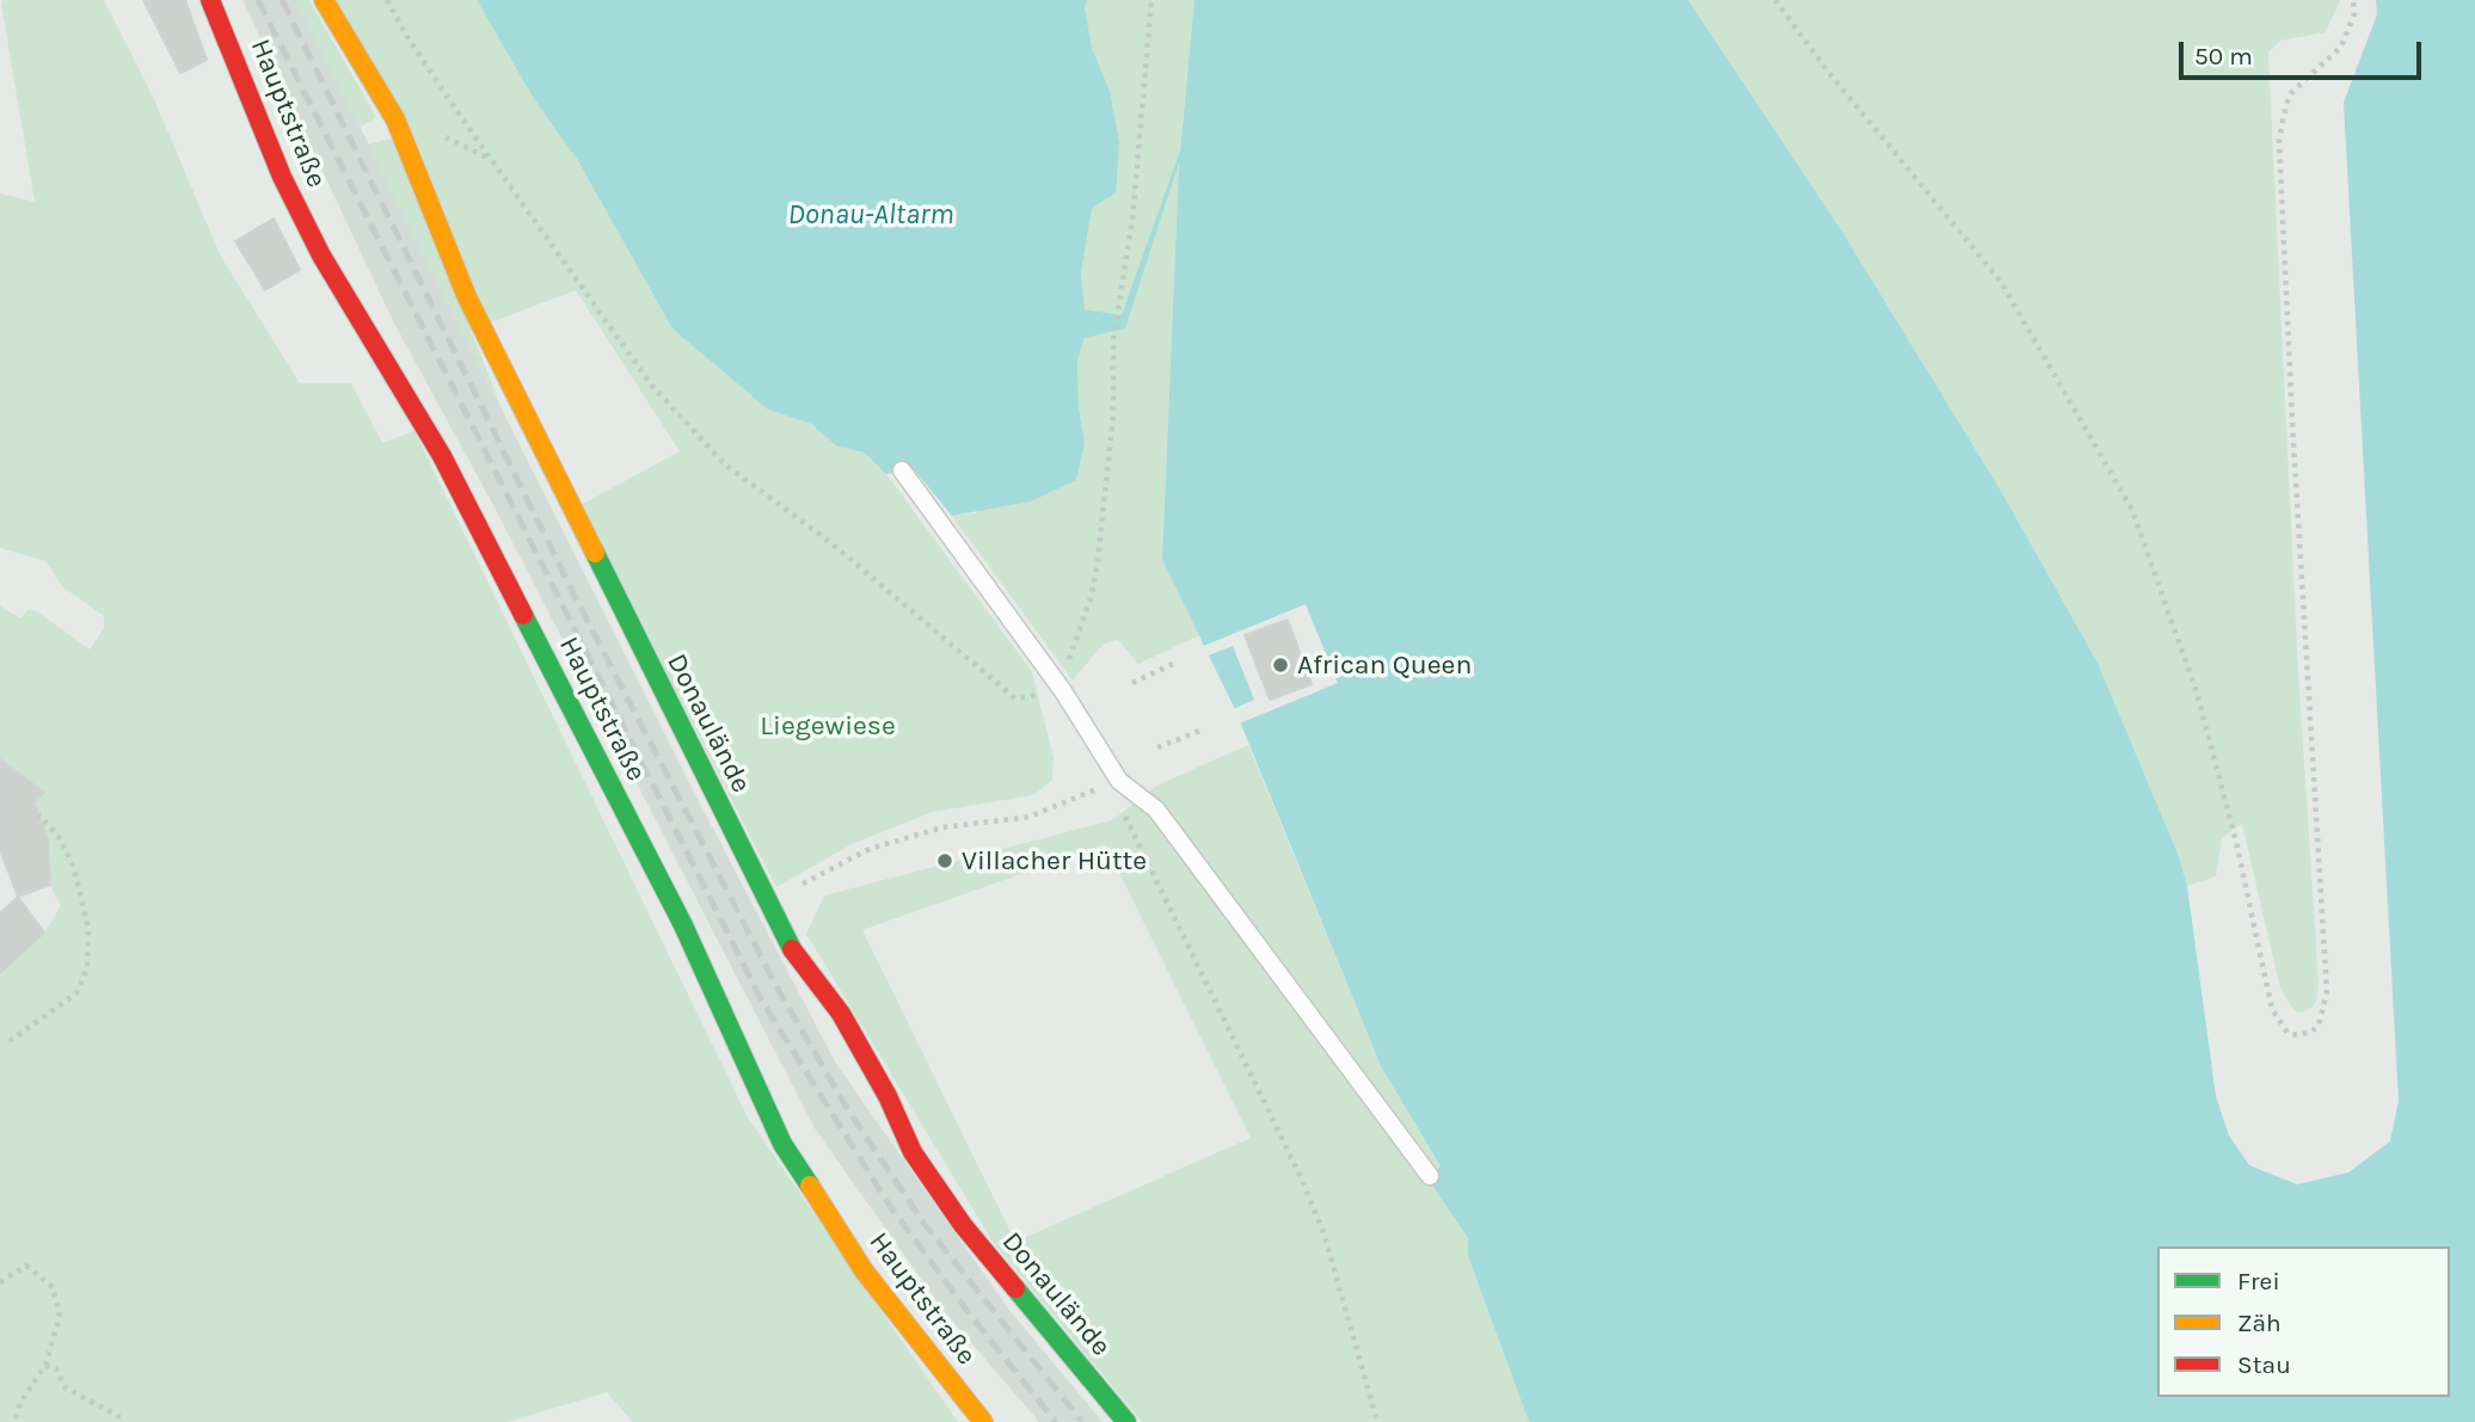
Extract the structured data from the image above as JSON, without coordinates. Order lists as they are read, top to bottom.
{
  "streets": {
    "street": ["Hauptstraße", "Donaulände"]
  },
  "water": ["Donau-Altarm"],
  "parks": ["Liegewiese"],
  "places": ["African Queen", "Villacher Hütte"],
  "legend": ["Frei", "Zäh", "Stau"],
  "scale_bar": "50 m"
}
